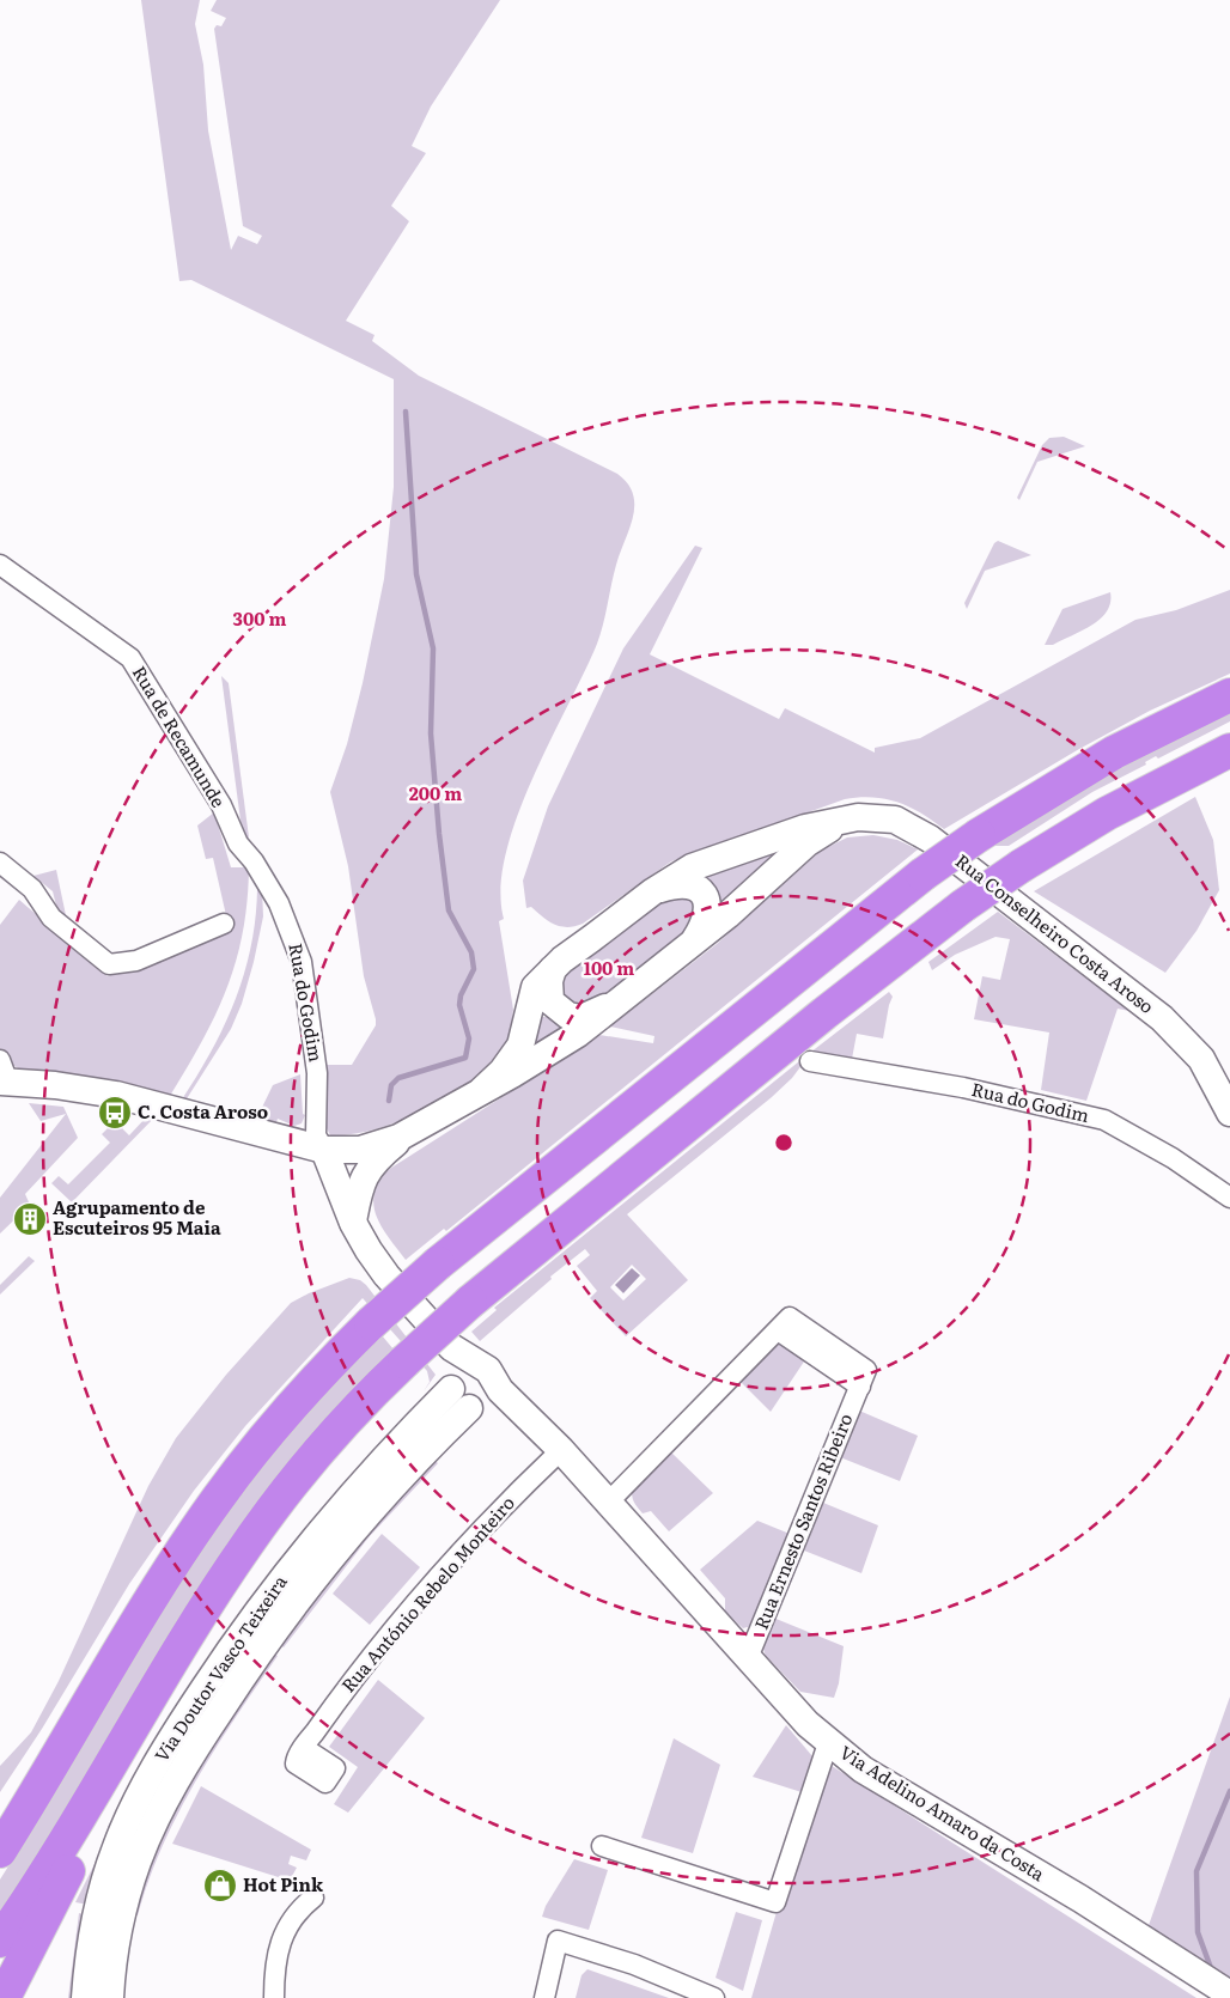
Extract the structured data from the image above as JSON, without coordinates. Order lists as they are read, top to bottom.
{
  "streets": {
    "main road": ["Rua Conselheiro Costa Aroso", "Via Doutor Vasco Teixeira", "Via Adelino Amaro da Costa"],
    "street": [
      "Rua de Recamunde",
      "Rua do Godim",
      "Rua Ernesto Santos Ribeiro",
      "Rua António Rebelo Monteiro"
    ]
  },
  "crossings": [
    ["Rua de Recamunde", "Rua do Godim"],
    ["Rua Conselheiro Costa Aroso", "Rua do Godim"],
    ["Rua Conselheiro Costa Aroso", "Via Adelino Amaro da Costa"],
    ["Rua do Godim", "Via Adelino Amaro da Costa"],
    ["Rua Ernesto Santos Ribeiro", "Via Adelino Amaro da Costa"],
    ["Rua António Rebelo Monteiro", "Via Adelino Amaro da Costa"],
    ["Via Doutor Vasco Teixeira", "Via Adelino Amaro da Costa"]
  ],
  "places": {
    "bus stop": ["C. Costa Aroso"],
    "building": ["Agrupamento de Escuteiros 95 Maia"],
    "shop": ["Hot Pink"]
  },
  "rings": ["300 m", "200 m", "100 m"]
}
